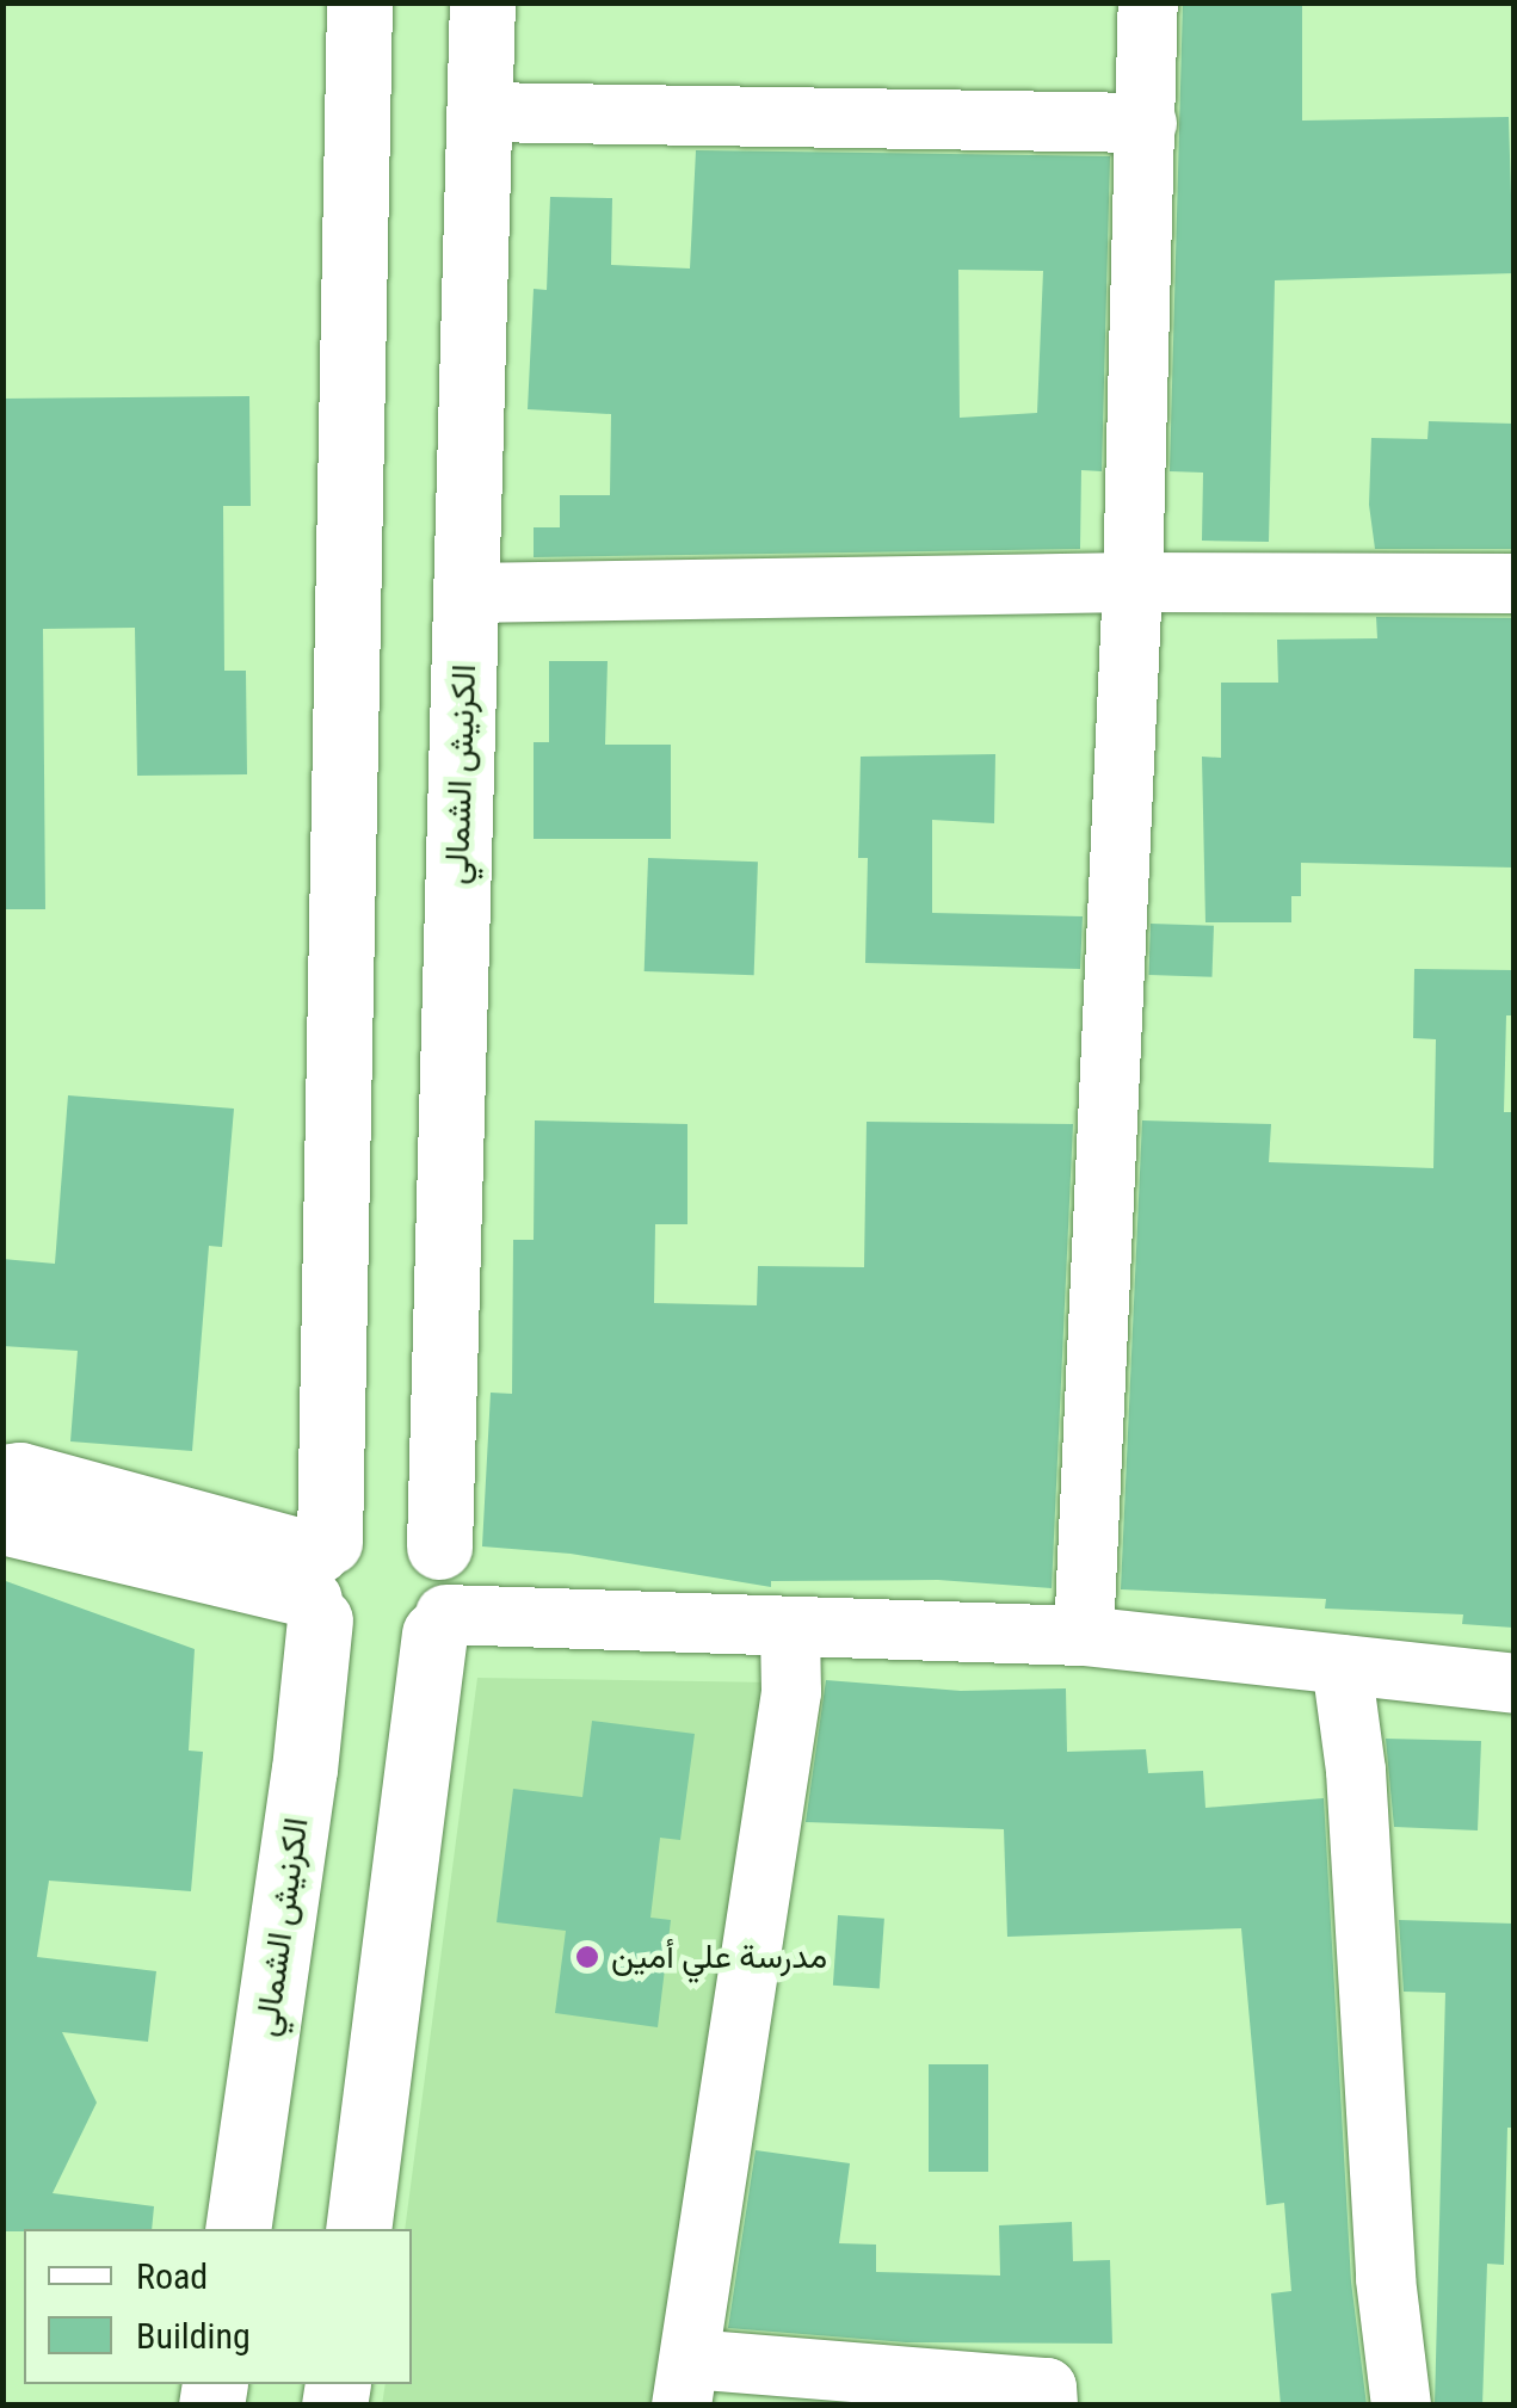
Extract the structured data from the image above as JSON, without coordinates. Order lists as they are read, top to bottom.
{
  "streets": {
    "main road": ["الكرنيش الشمالي"]
  },
  "places": ["مدرسة علي أمين"],
  "legend": ["Road", "Building"]
}
